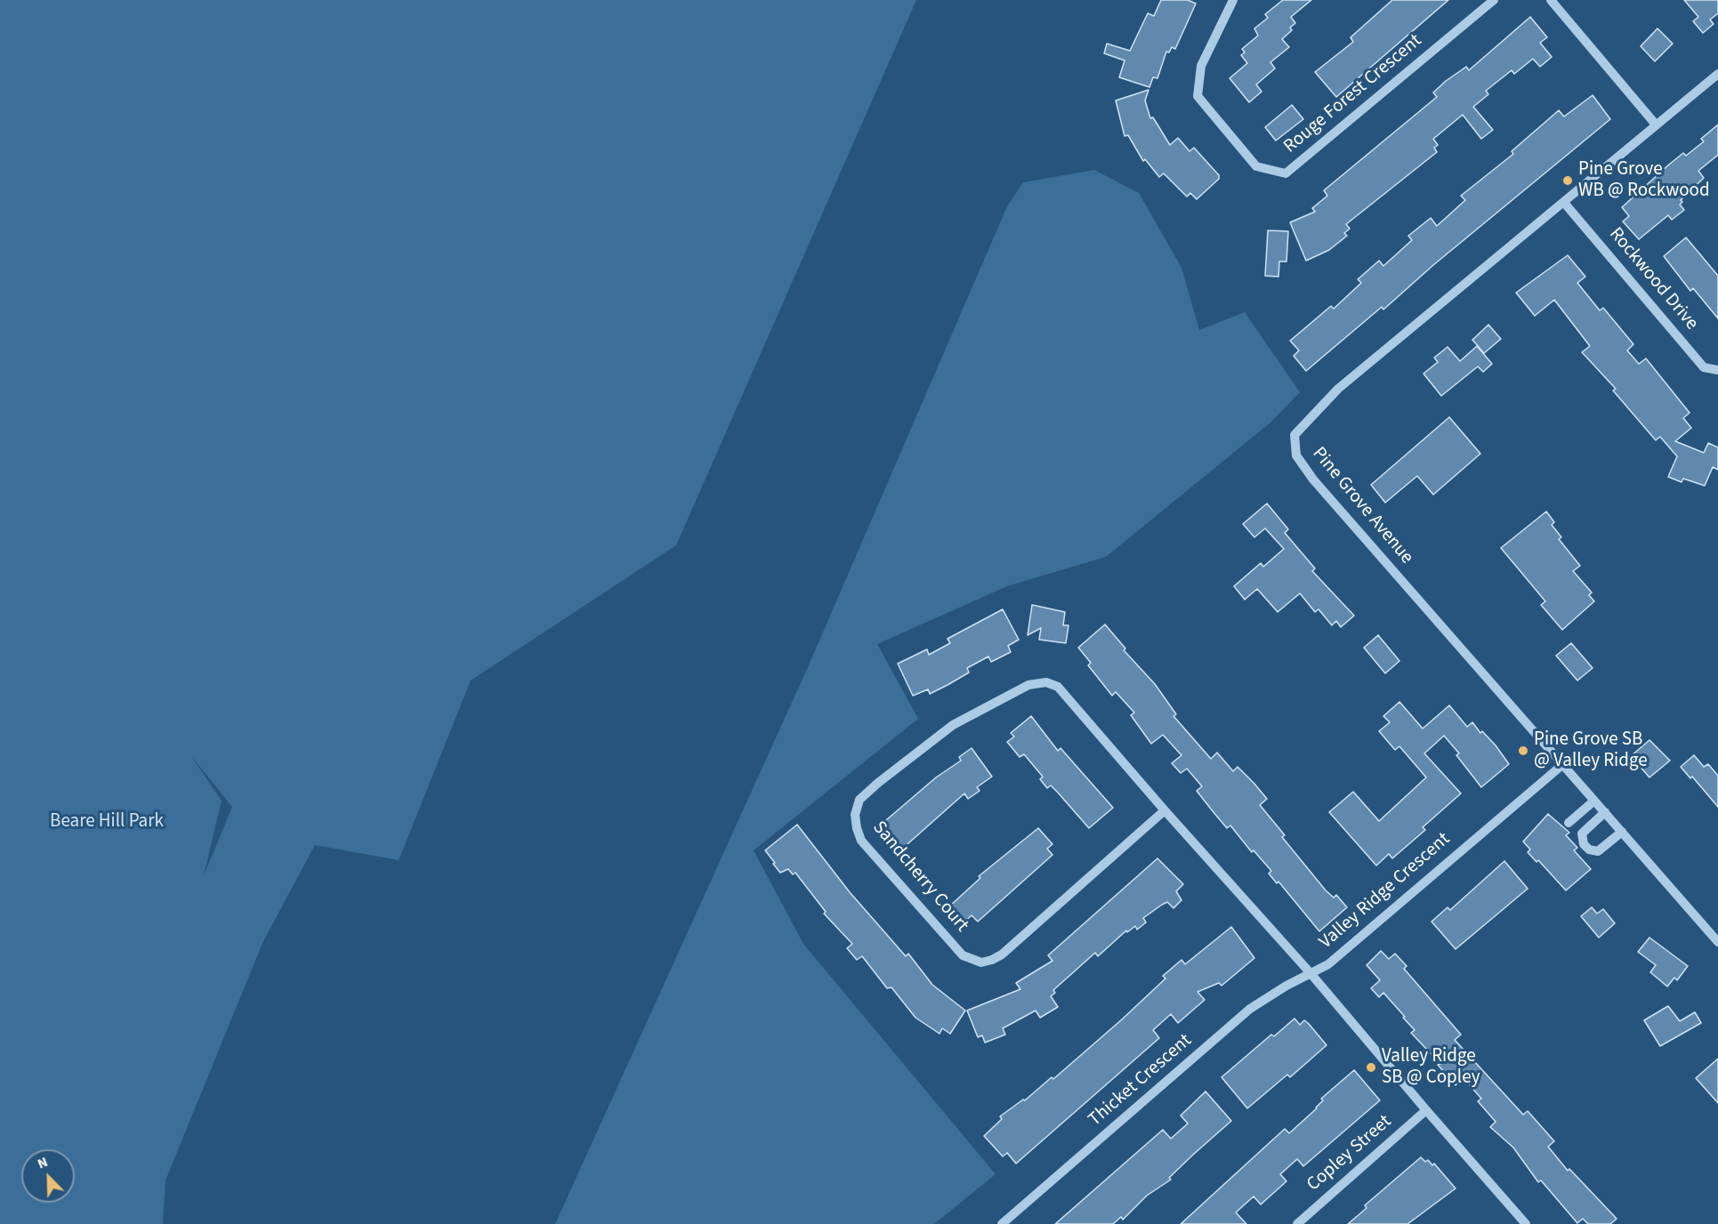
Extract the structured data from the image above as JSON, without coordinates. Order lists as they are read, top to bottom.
{
  "streets": {
    "street": [
      "Rouge Forest Crescent",
      "Rockwood Drive",
      "Pine Grove Avenue",
      "Sandcherry Court",
      "Valley Ridge Crescent",
      "Thicket Crescent",
      "Copley Street"
    ]
  },
  "crossings": [
    ["Rockwood Drive", "Pine Grove Avenue"],
    ["Pine Grove Avenue", "Valley Ridge Crescent"],
    ["Sandcherry Court", "Valley Ridge Crescent"],
    ["Sandcherry Court", "Thicket Crescent"],
    ["Valley Ridge Crescent", "Thicket Crescent"],
    ["Valley Ridge Crescent", "Copley Street"]
  ],
  "parks": ["Beare Hill Park"],
  "places": ["Pine Grove WB @ Rockwood", "Pine Grove SB @ Valley Ridge", "Valley Ridge SB @ Copley"],
  "north": "top left"
}
